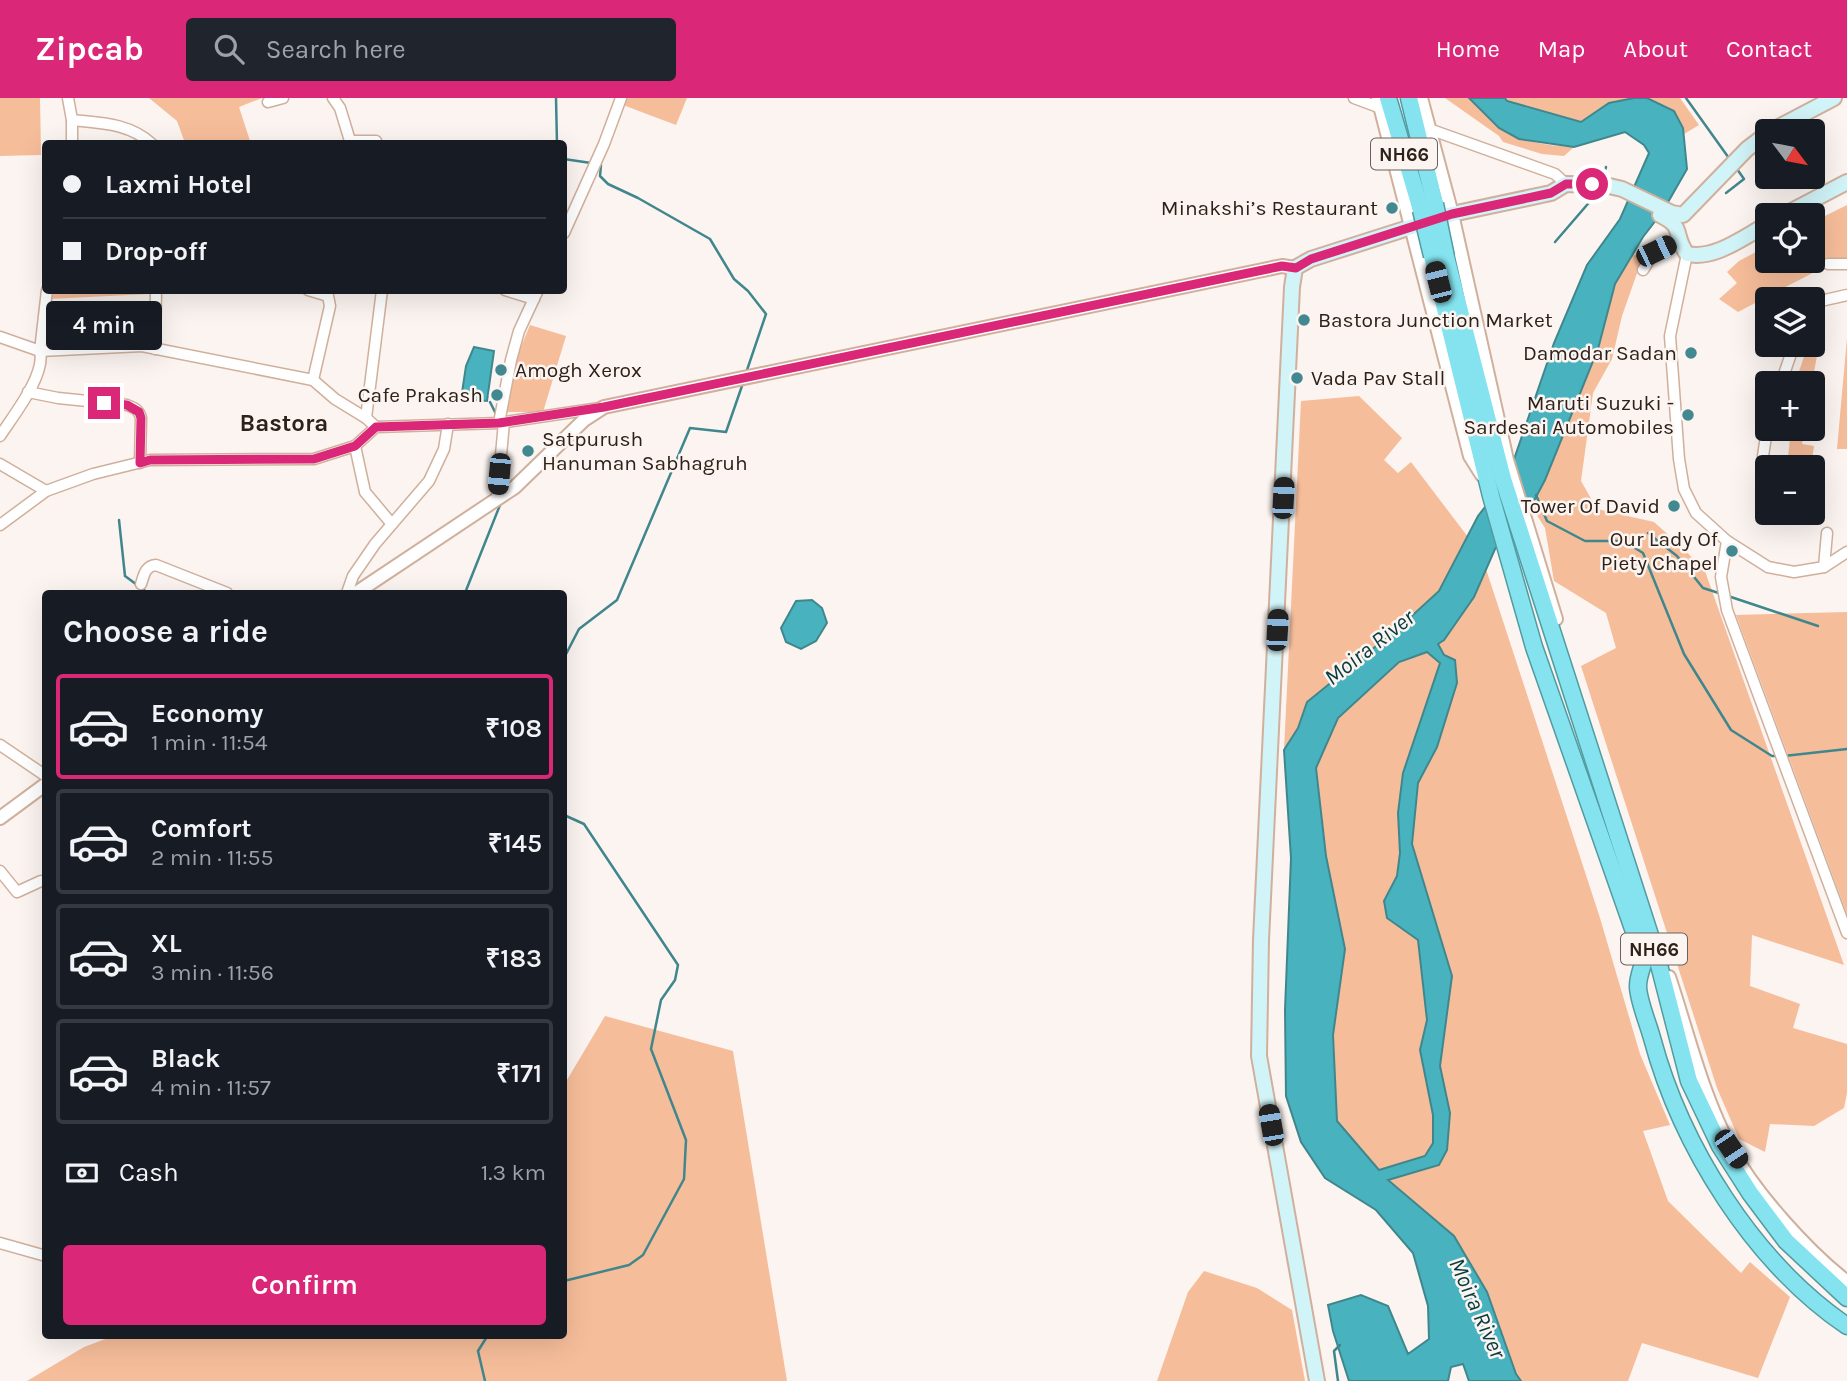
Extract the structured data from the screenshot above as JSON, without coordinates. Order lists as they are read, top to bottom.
{
  "streets": {
    "highway": ["NH66"]
  },
  "districts": ["Bastora"],
  "water": ["Moira River"],
  "places": [
    "Minakshi’s Restaurant",
    "Bastora Junction Market",
    "Damodar Sadan",
    "Amogh Xerox",
    "Vada Pav Stall",
    "Cafe Prakash",
    "Maruti Suzuki - Sardesai Automobiles",
    "Satpurush Hanuman Sabhagruh",
    "Tower Of David",
    "Our Lady Of Piety Chapel"
  ],
  "north": "bottom right",
  "page": {
    "header": "Zipcab",
    "search": "Search here",
    "nav": [
      "Home",
      "Map",
      "About",
      "Contact"
    ],
    "map_buttons": ["+", "−"],
    "banner": ["Laxmi Hotel", "Drop-off"],
    "bubble": "4 min",
    "heading": "Choose a ride",
    "list": [
      {
        "name": "Economy",
        "note": "1 min · 11:54",
        "value": "₹108"
      },
      {
        "name": "Comfort",
        "note": "2 min · 11:55",
        "value": "₹145"
      },
      {
        "name": "XL",
        "note": "3 min · 11:56",
        "value": "₹183"
      },
      {
        "name": "Black",
        "note": "4 min · 11:57",
        "value": "₹171"
      }
    ],
    "pay": ["Cash", "1.3 km"],
    "buttons": "Confirm"
  }
}
